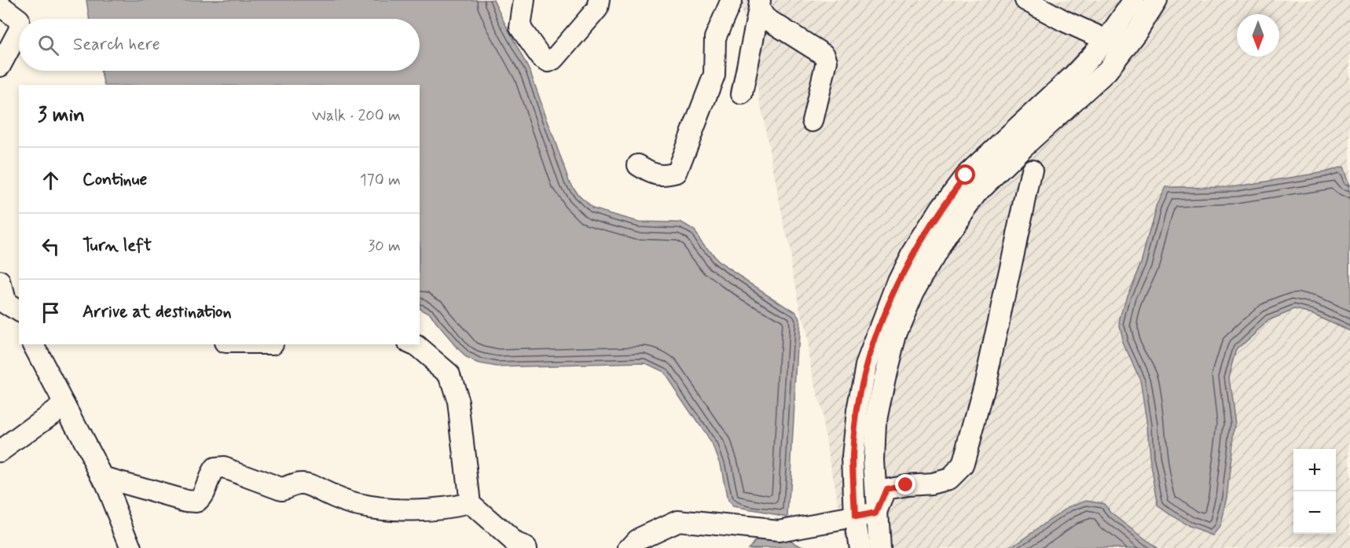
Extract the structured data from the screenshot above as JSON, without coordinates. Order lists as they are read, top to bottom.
{
  "north": "bottom",
  "page": {
    "search": "Search here",
    "heading": ["3 min", "Walk · 200 m"],
    "list": [
      ["Continue", "170 m"],
      ["Turn left", "30 m"],
      "Arrive at destination"
    ],
    "map_buttons": ["+", "−"]
  }
}
